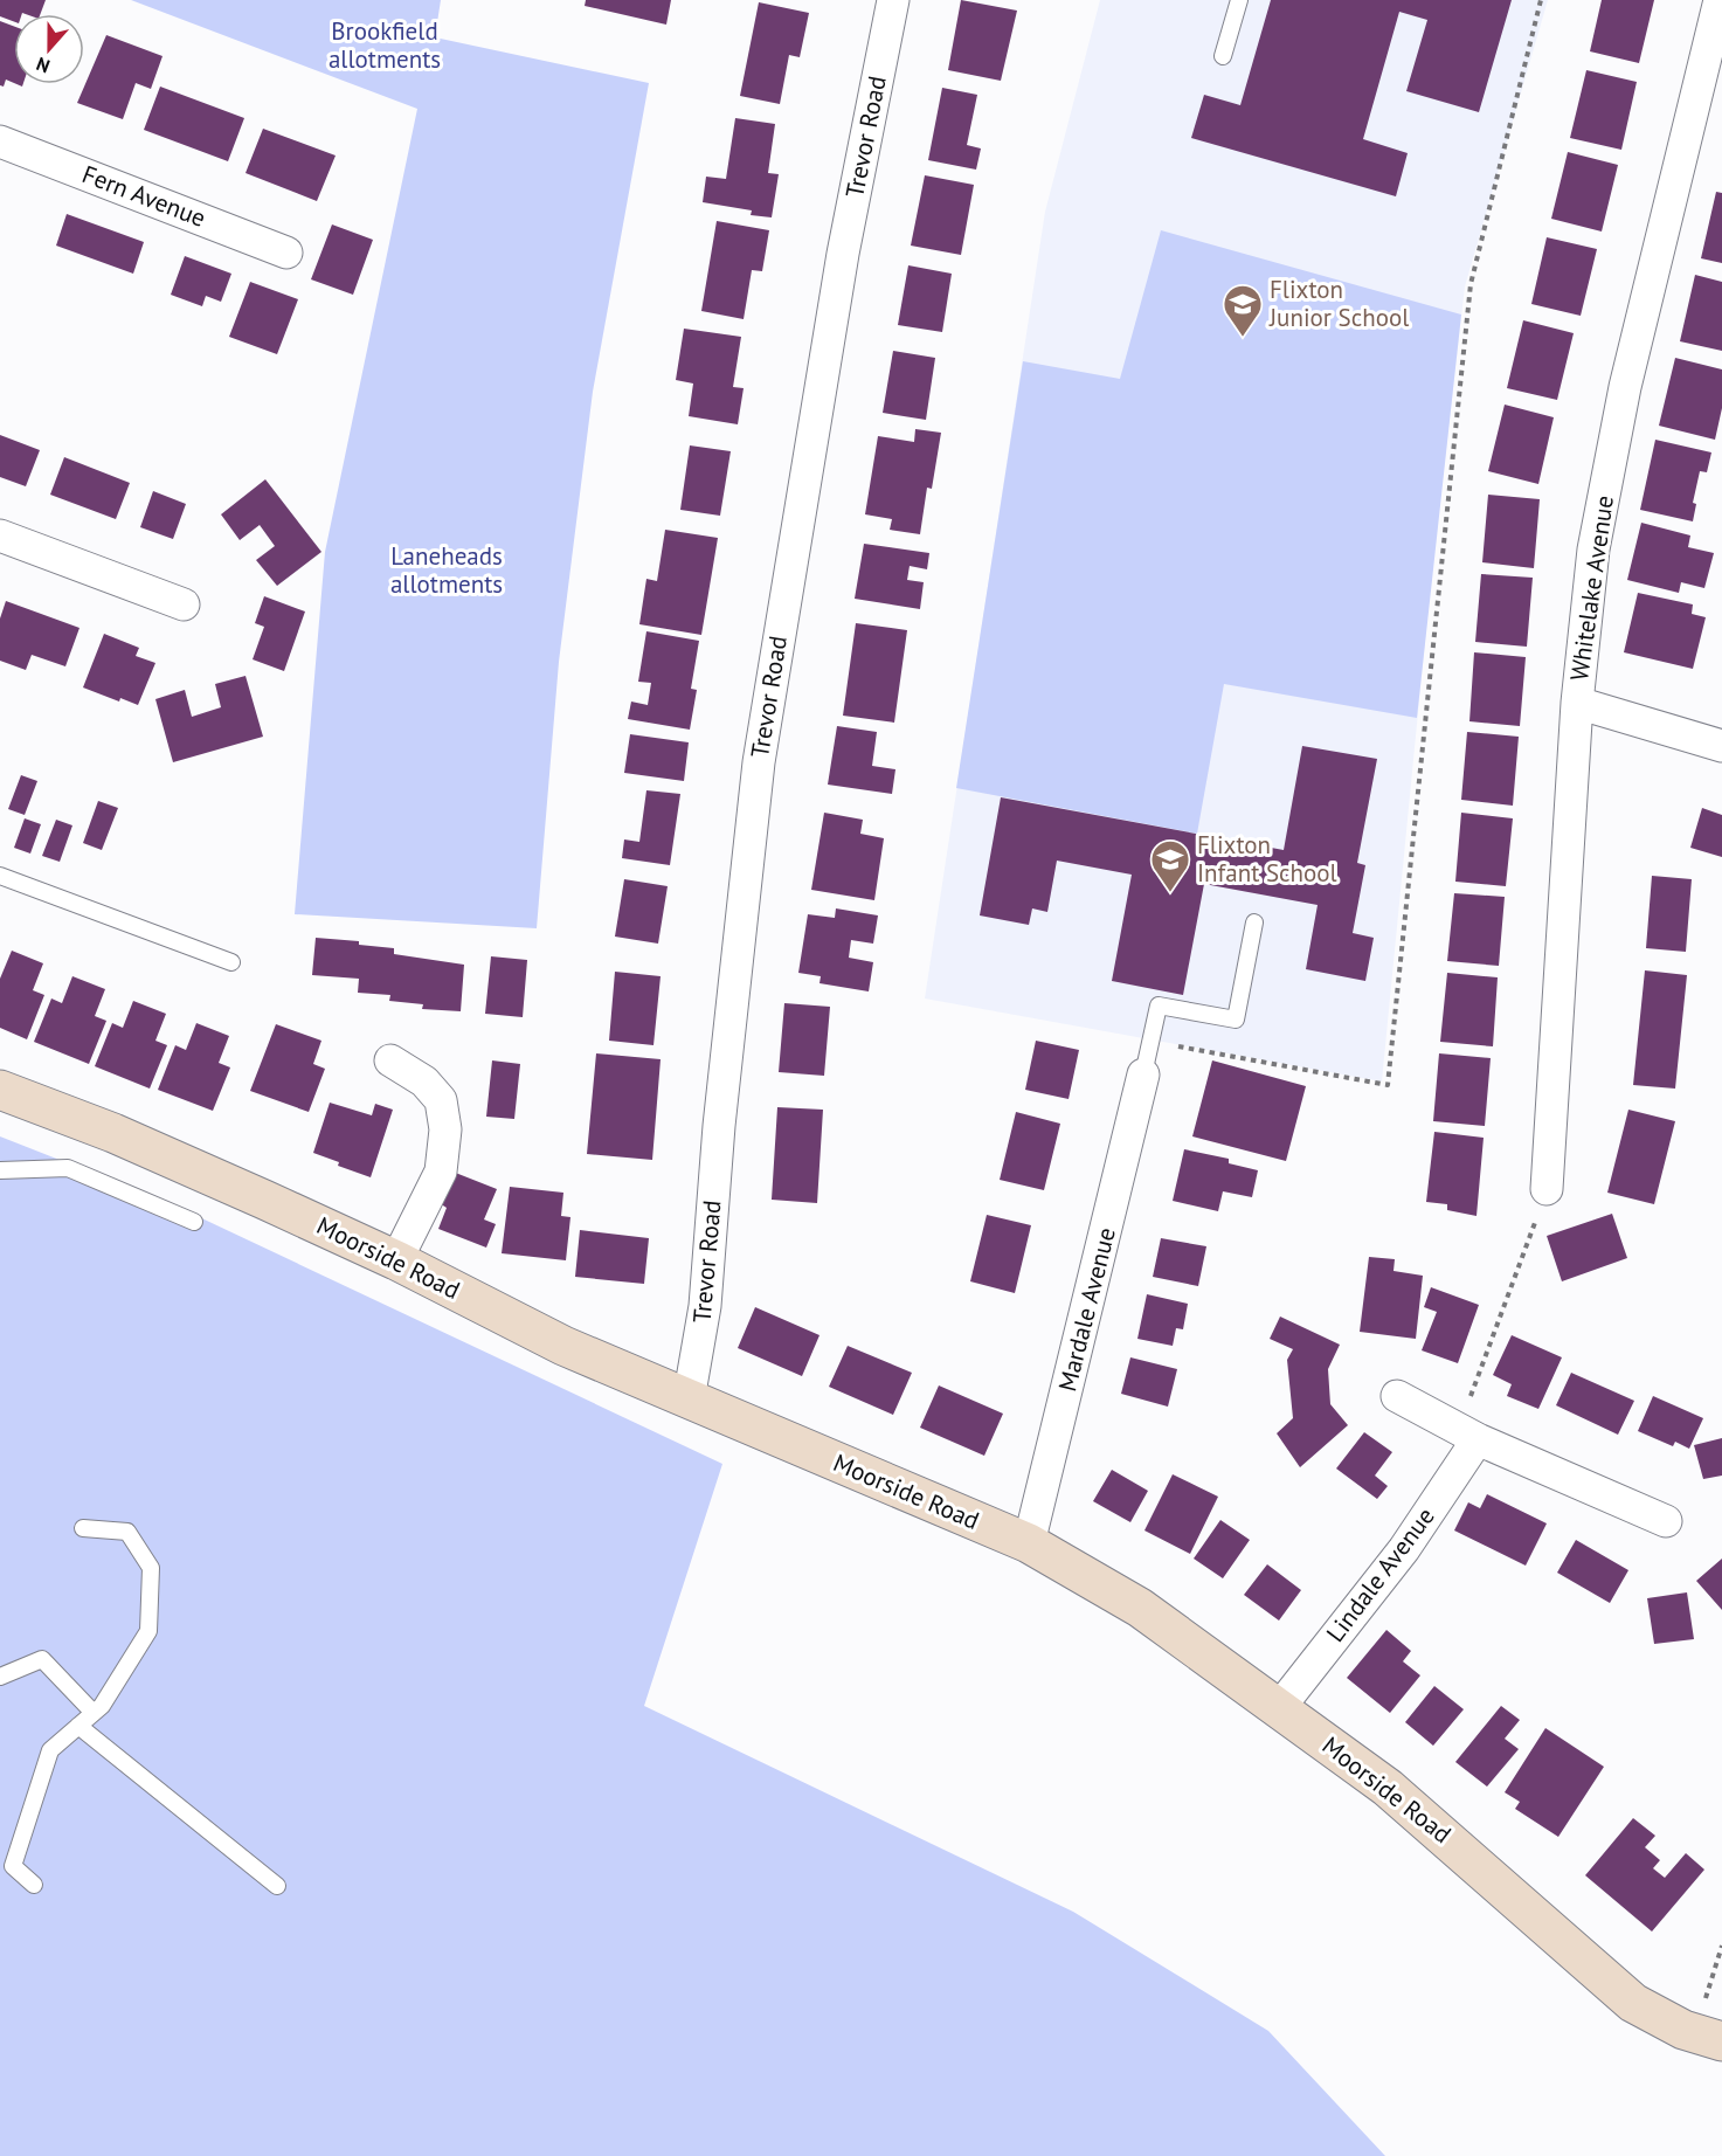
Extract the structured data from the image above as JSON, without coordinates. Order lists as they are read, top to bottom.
{
  "streets": {
    "street": [
      "Trevor Road",
      "Fern Avenue",
      "Whitelake Avenue",
      "Moorside Road",
      "Mardale Avenue",
      "Lindale Avenue"
    ]
  },
  "crossings": [
    ["Trevor Road", "Moorside Road"],
    ["Moorside Road", "Mardale Avenue"],
    ["Moorside Road", "Lindale Avenue"]
  ],
  "parks": ["Brookfield allotments", "Laneheads allotments"],
  "places": {
    "school or university": ["Flixton Junior School", "Flixton Infant School"]
  },
  "north": "bottom"
}
